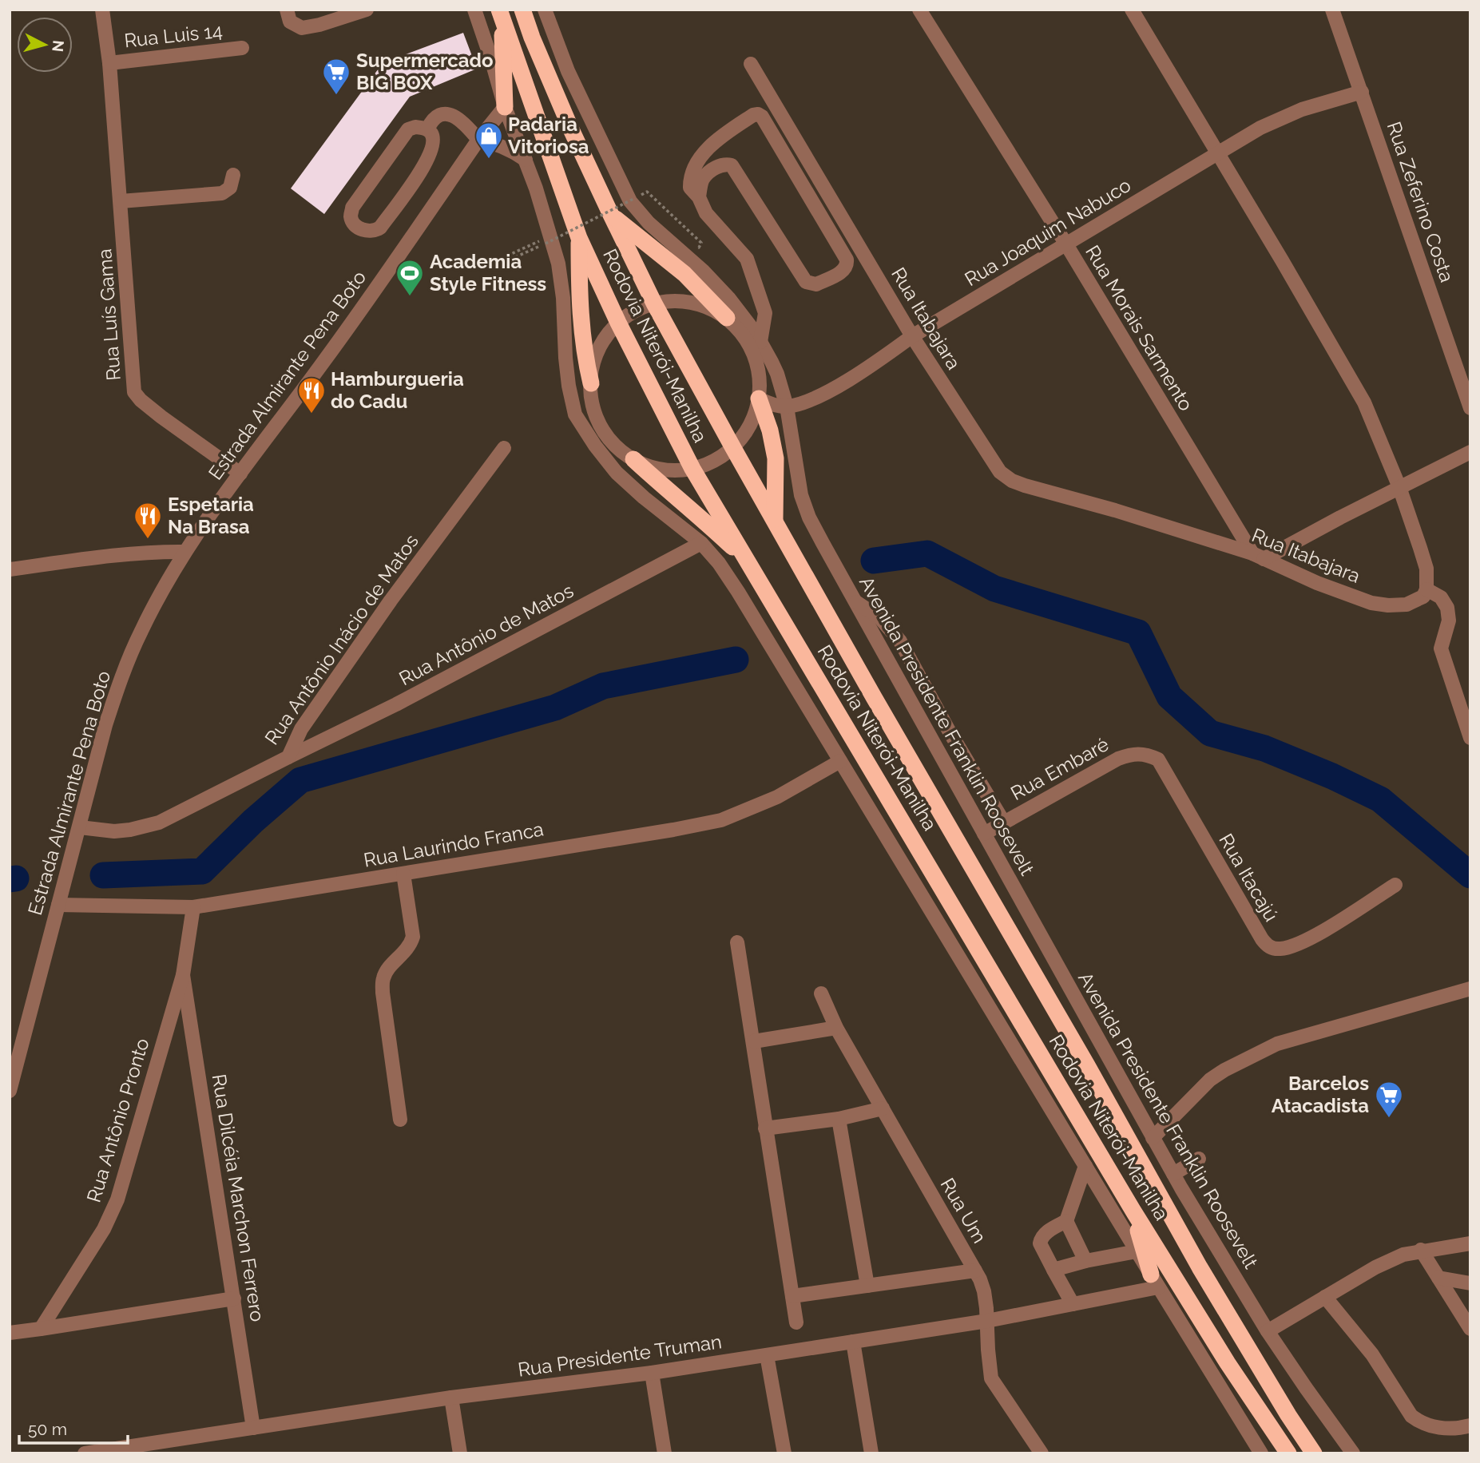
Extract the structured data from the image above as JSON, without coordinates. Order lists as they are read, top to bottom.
{
  "streets": {
    "highway": ["Rodovia Niterói-Manilha"],
    "street": [
      "Rua Luis 14",
      "Rua Zeferino Costa",
      "Rua Joaquim Nabuco",
      "Rua Luís Gama",
      "Rua Itabajara",
      "Rua Morais Sarmento",
      "Estrada Almirante Pena Boto",
      "Rua Antônio de Matos",
      "Rua Antônio Inácio de Matos",
      "Avenida Presidente Franklin Roosevelt",
      "Rua Embaré",
      "Rua Laurindo Franca",
      "Rua Itacajú",
      "Rua Antônio Pronto",
      "Rua Dilcéia Marchon Ferrero",
      "Rua Um",
      "Rua Presidente Truman"
    ]
  },
  "crossings": [
    ["Rua Luis 14", "Rua Luís Gama"],
    ["Rua Zeferino Costa", "Rua Joaquim Nabuco"],
    ["Rua Joaquim Nabuco", "Rua Itabajara"],
    ["Rua Joaquim Nabuco", "Rua Morais Sarmento"],
    ["Rua Joaquim Nabuco", "Avenida Presidente Franklin Roosevelt"],
    ["Rua Luís Gama", "Estrada Almirante Pena Boto"],
    ["Rua Itabajara", "Rua Morais Sarmento"],
    ["Estrada Almirante Pena Boto", "Rua Antônio Inácio de Matos"],
    ["Estrada Almirante Pena Boto", "Rua Laurindo Franca"],
    ["Rua Antônio de Matos", "Rua Antônio Inácio de Matos"],
    ["Avenida Presidente Franklin Roosevelt", "Rua Embaré"],
    ["Rua Embaré", "Rua Itacajú"],
    ["Rua Laurindo Franca", "Rua Antônio Pronto"],
    ["Rua Antônio Pronto", "Rua Dilcéia Marchon Ferrero"],
    ["Rua Dilcéia Marchon Ferrero", "Rua Presidente Truman"],
    ["Rua Um", "Rua Presidente Truman"]
  ],
  "places": {
    "supermarket": ["Supermercado BIG BOX", "Barcelos Atacadista"],
    "shop": ["Padaria Vitoriosa"],
    "sports": ["Academia Style Fitness"],
    "restaurant": ["Hamburgueria do Cadu", "Espetaria Na Brasa"]
  },
  "scale_bar": "50 m",
  "north": "right"
}
